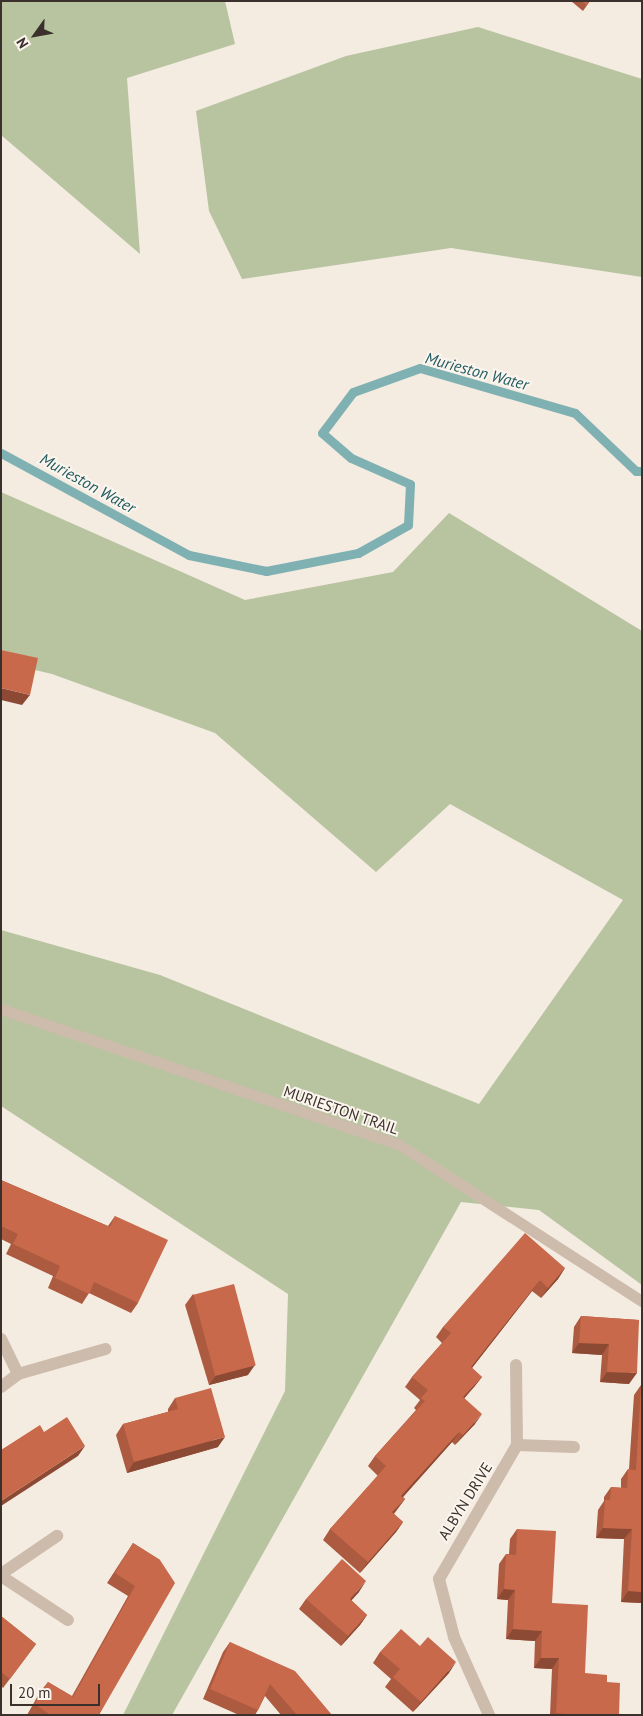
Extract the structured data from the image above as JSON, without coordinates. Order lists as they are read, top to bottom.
{
  "streets": {
    "street": ["ALBYN DRIVE"],
    "lane": ["MURIESTON TRAIL"]
  },
  "water": ["Murieston Water"],
  "scale_bar": "20 m",
  "north": "bottom left"
}
